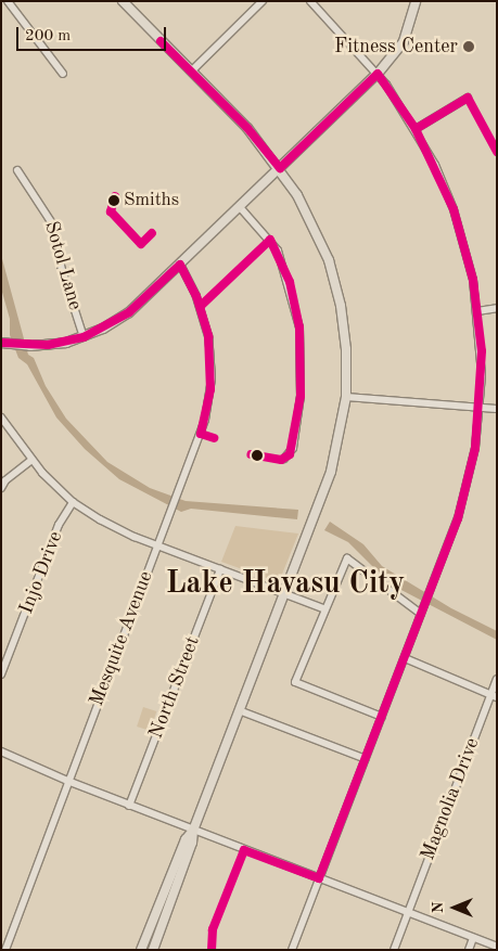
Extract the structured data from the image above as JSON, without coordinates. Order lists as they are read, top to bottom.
{
  "streets": {
    "street": [
      "Sotol Lane",
      "Injo Drive",
      "Mesquite Avenue",
      "North Street",
      "Magnolia Drive"
    ]
  },
  "districts": ["Lake Havasu City"],
  "places": ["Fitness Center", "Smiths"],
  "scale_bar": "200 m",
  "north": "left"
}
